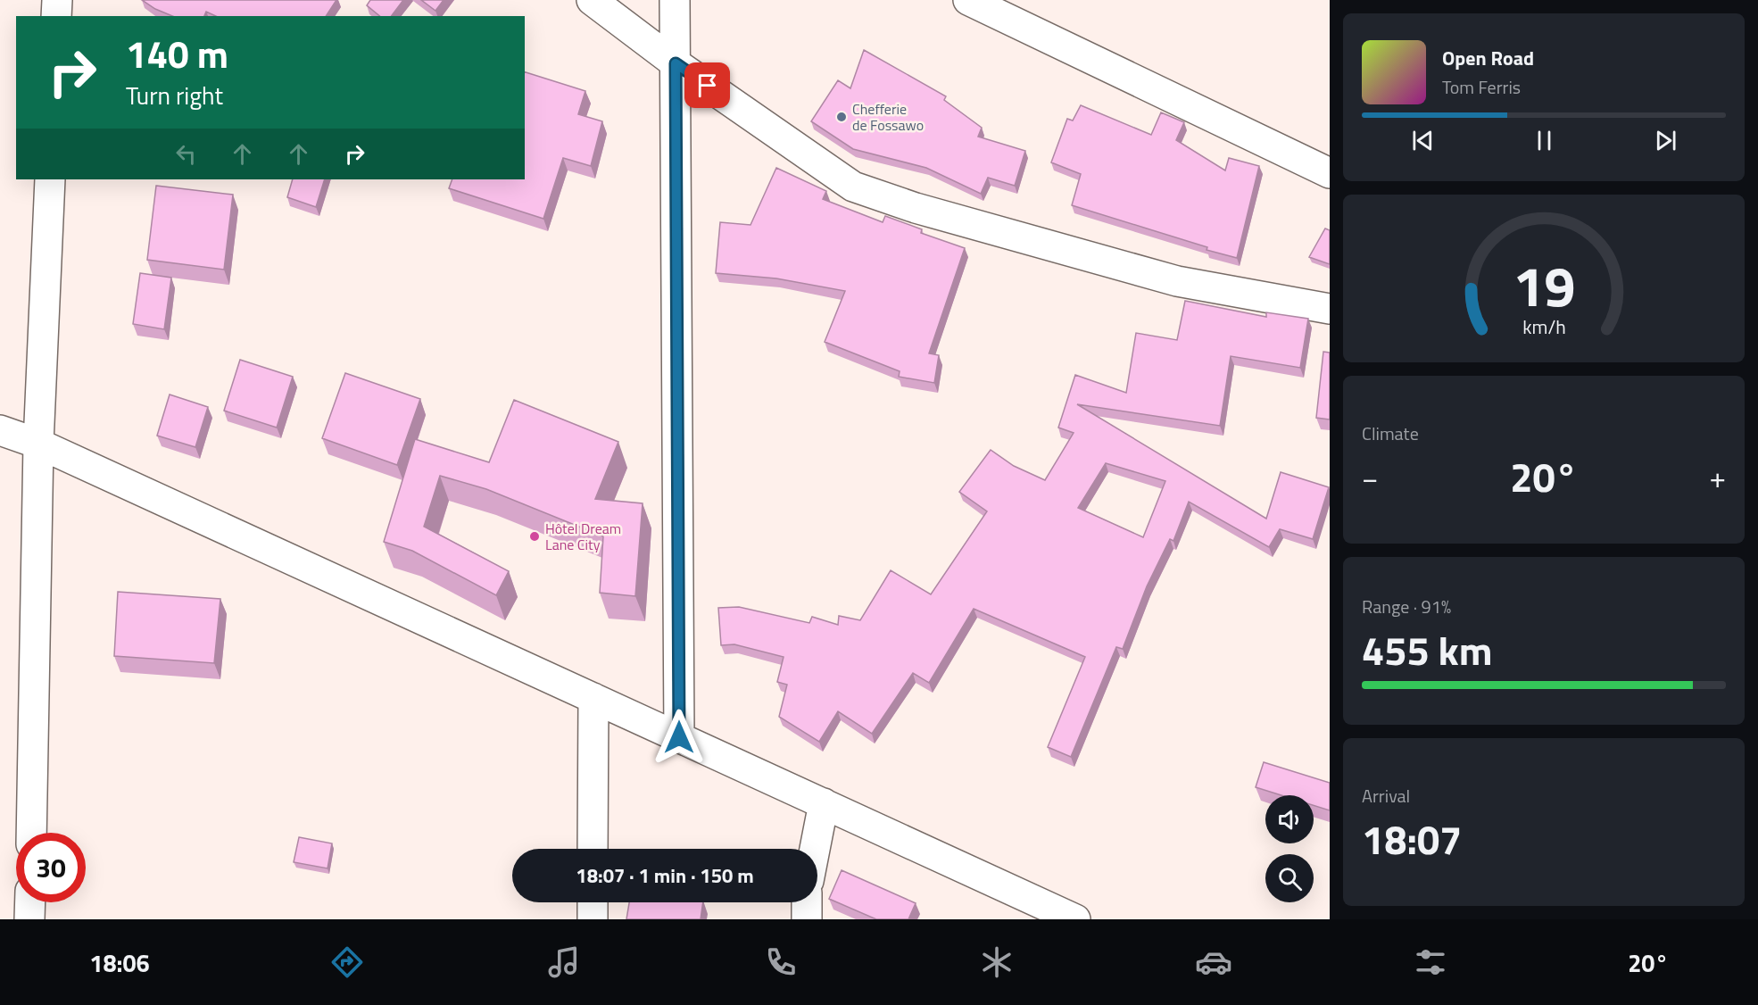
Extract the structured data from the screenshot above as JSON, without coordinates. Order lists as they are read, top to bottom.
{
  "places": ["Chefferie de Fossawo", "Hôtel Dream Lane City"],
  "page": {
    "turn": ["140 m", "Turn right"],
    "song": ["Open Road", "Tom Ferris"],
    "tile": [
      "Climate",
      ["Range · 91%", "455 km"],
      ["Arrival", "18:07"]
    ],
    "heat": ["−", "20°", "+"],
    "limit": "30",
    "trip": "18:07 · 1 min · 150 m",
    "tabs": ["18:06", "20°"],
    "gauge": ["19", "km/h"]
  }
}
